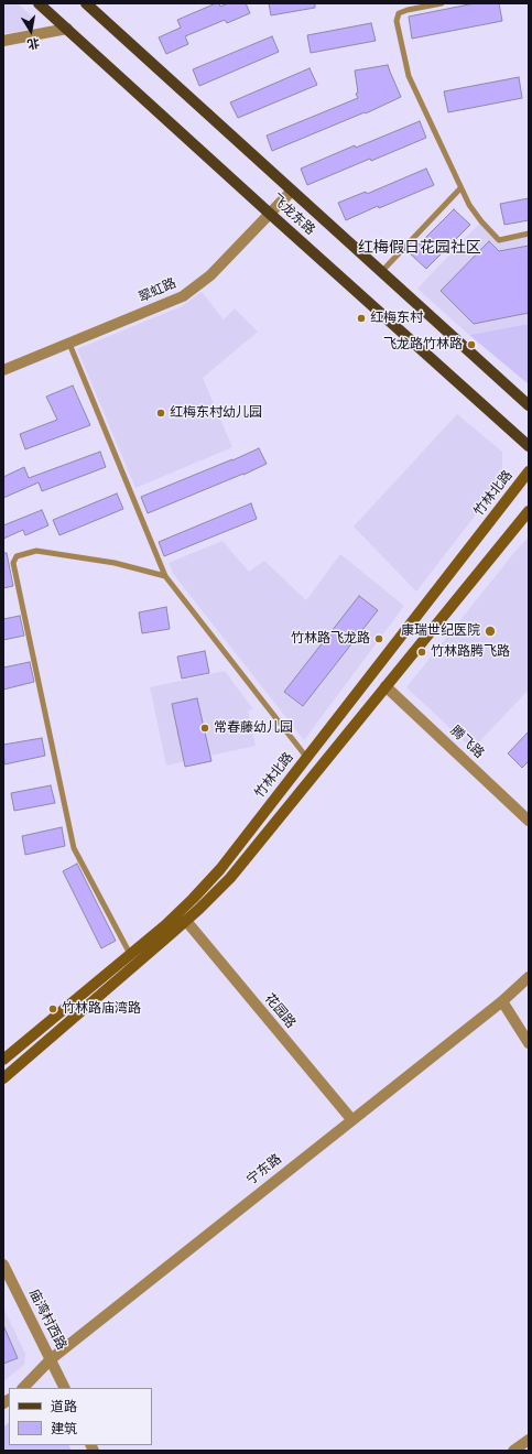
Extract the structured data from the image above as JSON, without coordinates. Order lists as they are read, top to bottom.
{
  "streets": {
    "main road": ["飞龙东路", "竹林北路"],
    "street": [
      "翠虹路",
      "腾飞路",
      "花园路",
      "宁东路",
      "庙湾村西路"
    ]
  },
  "crossings": [
    ["飞龙东路", "翠虹路"],
    ["花园路", "宁东路"],
    ["宁东路", "庙湾村西路"]
  ],
  "districts": ["红梅假日花园社区"],
  "places": [
    "红梅东村",
    "飞龙路竹林路",
    "红梅东村幼儿园",
    "康瑞世纪医院",
    "竹林路飞龙路",
    "竹林路腾飞路",
    "常春藤幼儿园",
    "竹林路庙湾路"
  ],
  "legend": ["道路", "建筑"],
  "north": "bottom"
}
